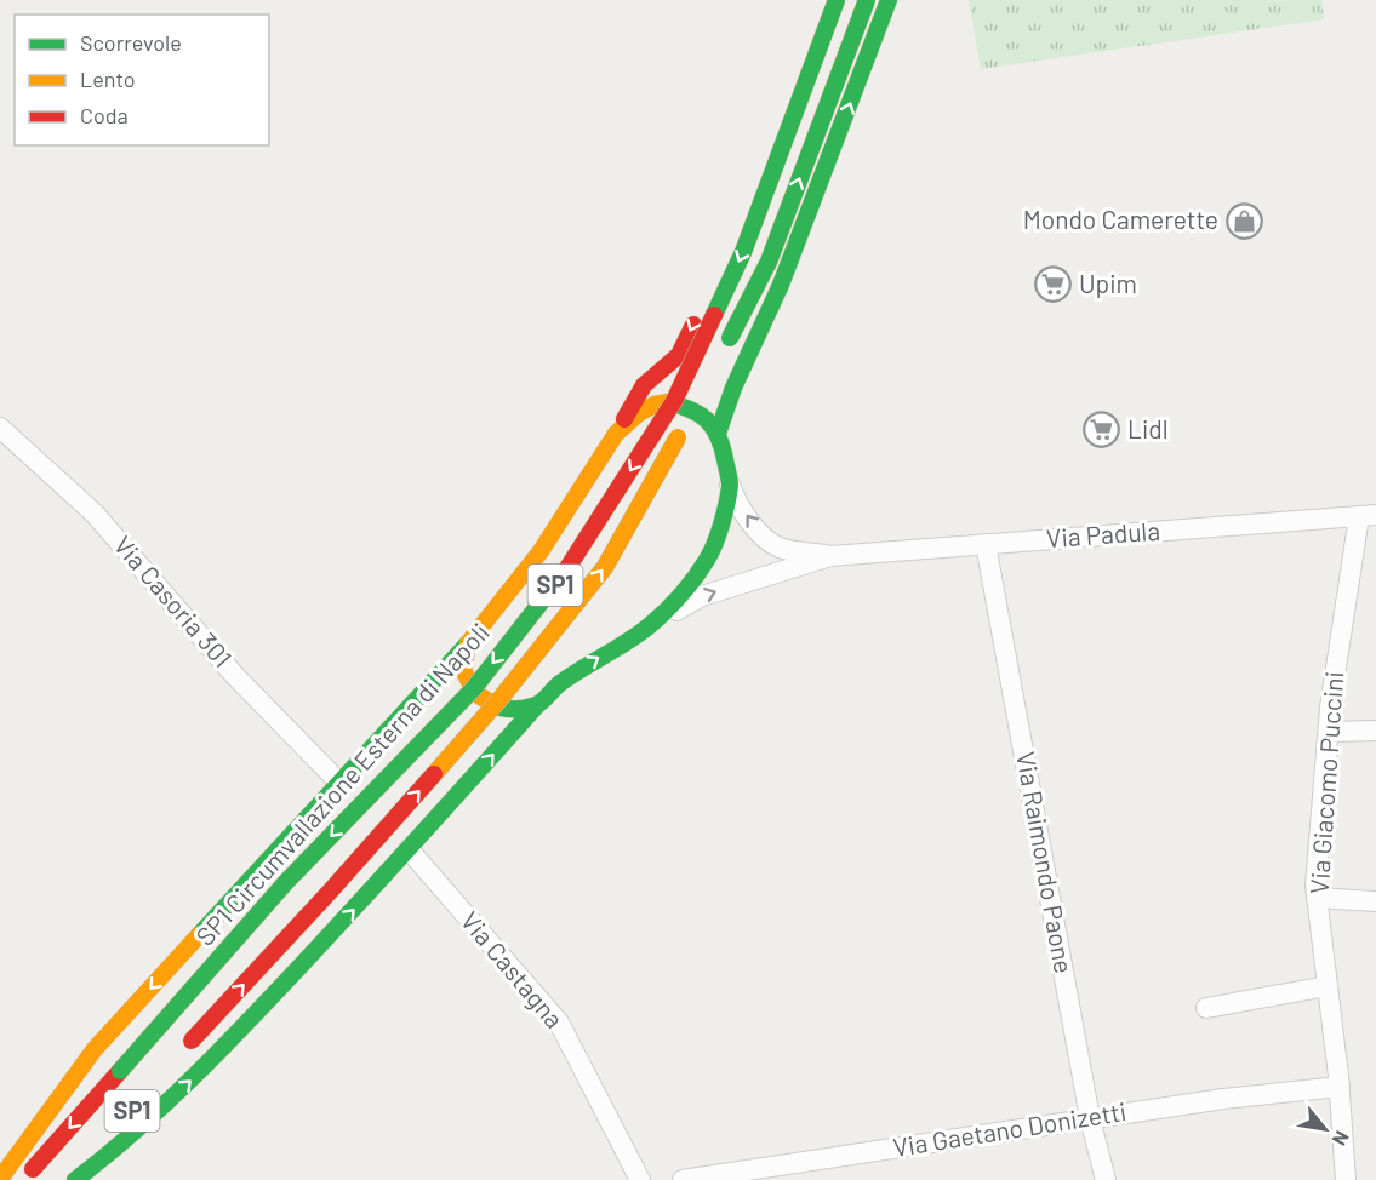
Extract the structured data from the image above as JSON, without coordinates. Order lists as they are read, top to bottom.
{
  "streets": {
    "main road": ["SP1", "SP1 Circumvallazione Esterna di Napoli"],
    "street": [
      "Via Padula",
      "Via Casoria 301",
      "Via Giacomo Puccini",
      "Via Raimondo Paone",
      "Via Castagna",
      "Via Gaetano Donizetti"
    ]
  },
  "crossings": [
    ["Via Padula", "Via Giacomo Puccini"],
    ["Via Padula", "Via Raimondo Paone"],
    ["Via Giacomo Puccini", "Via Gaetano Donizetti"],
    ["Via Raimondo Paone", "Via Gaetano Donizetti"]
  ],
  "places": {
    "shop": ["Mondo Camerette"],
    "supermarket": ["Upim", "Lidl"]
  },
  "legend": ["Scorrevole", "Lento", "Coda"],
  "north": "bottom right"
}
